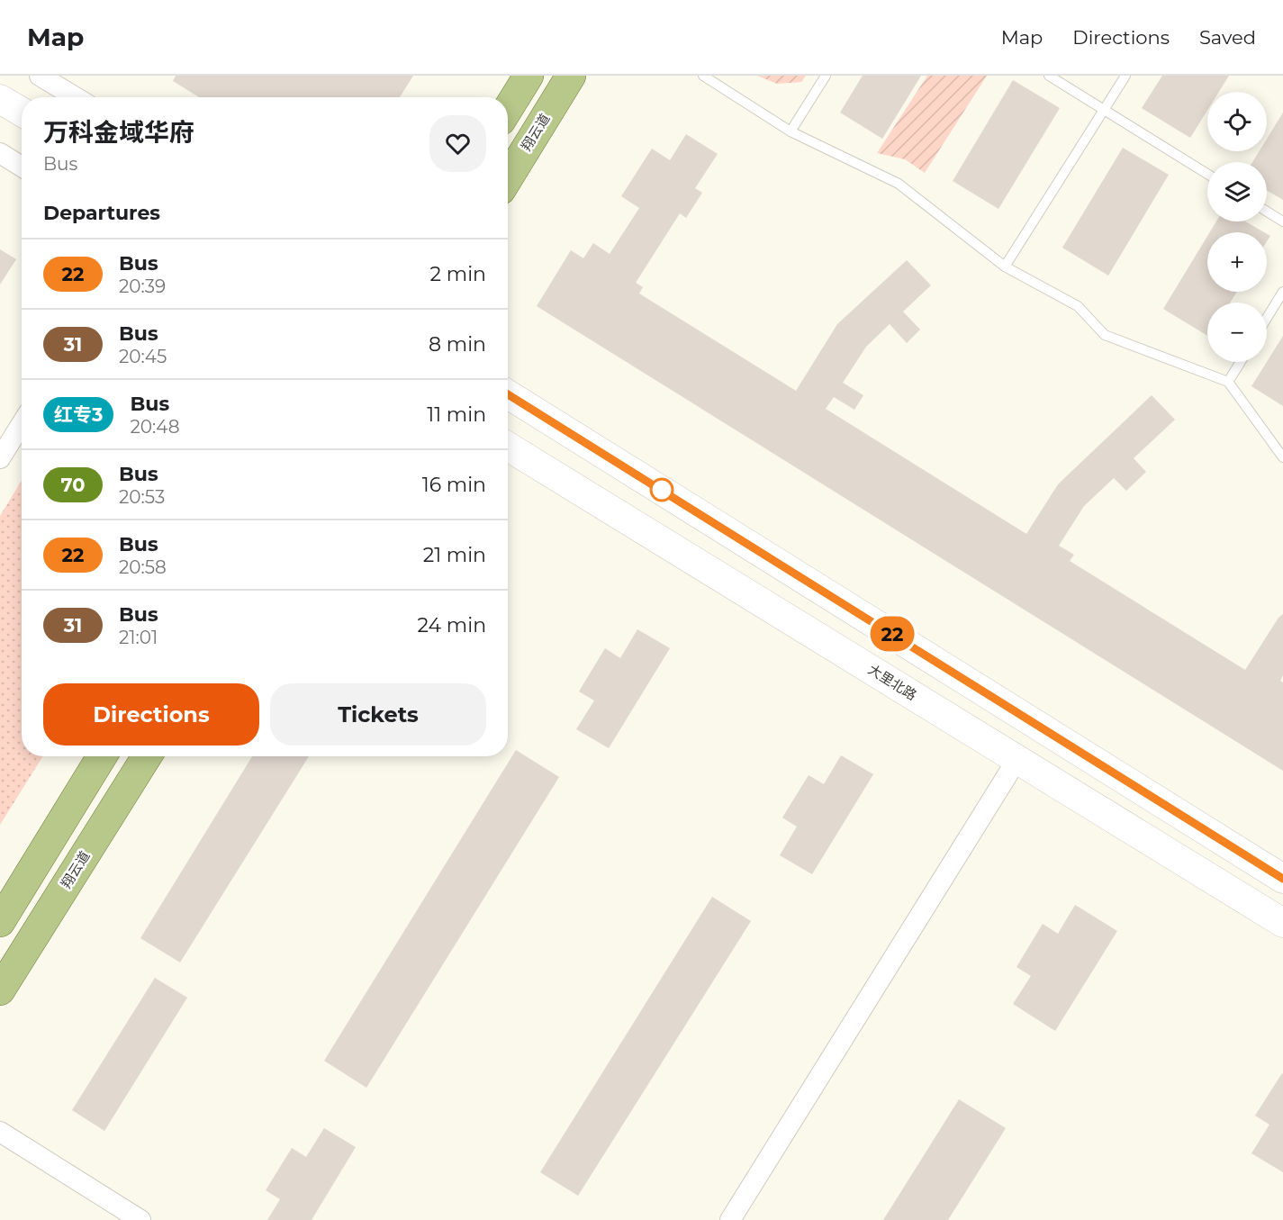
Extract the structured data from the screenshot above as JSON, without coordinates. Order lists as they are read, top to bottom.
{
  "streets": {
    "main road": ["翔云道", "大里北路"]
  },
  "lines": ["bus line 22"],
  "page": {
    "header": "Map",
    "nav": ["Map", "Directions", "Saved"],
    "on_map": "22",
    "map_buttons": ["+", "−"],
    "heading": [
      ["万科金域华府", "Bus"],
      "Departures"
    ],
    "list": [
      {
        "mark": "22",
        "name": "Bus",
        "note": "20:39",
        "value": "2 min"
      },
      {
        "mark": "31",
        "name": "Bus",
        "note": "20:45",
        "value": "8 min"
      },
      {
        "mark": "红专3",
        "name": "Bus",
        "note": "20:48",
        "value": "11 min"
      },
      {
        "mark": "70",
        "name": "Bus",
        "note": "20:53",
        "value": "16 min"
      },
      {
        "mark": "22",
        "name": "Bus",
        "note": "20:58",
        "value": "21 min"
      },
      {
        "mark": "31",
        "name": "Bus",
        "note": "21:01",
        "value": "24 min"
      }
    ],
    "buttons": ["Directions", "Tickets"]
  }
}
